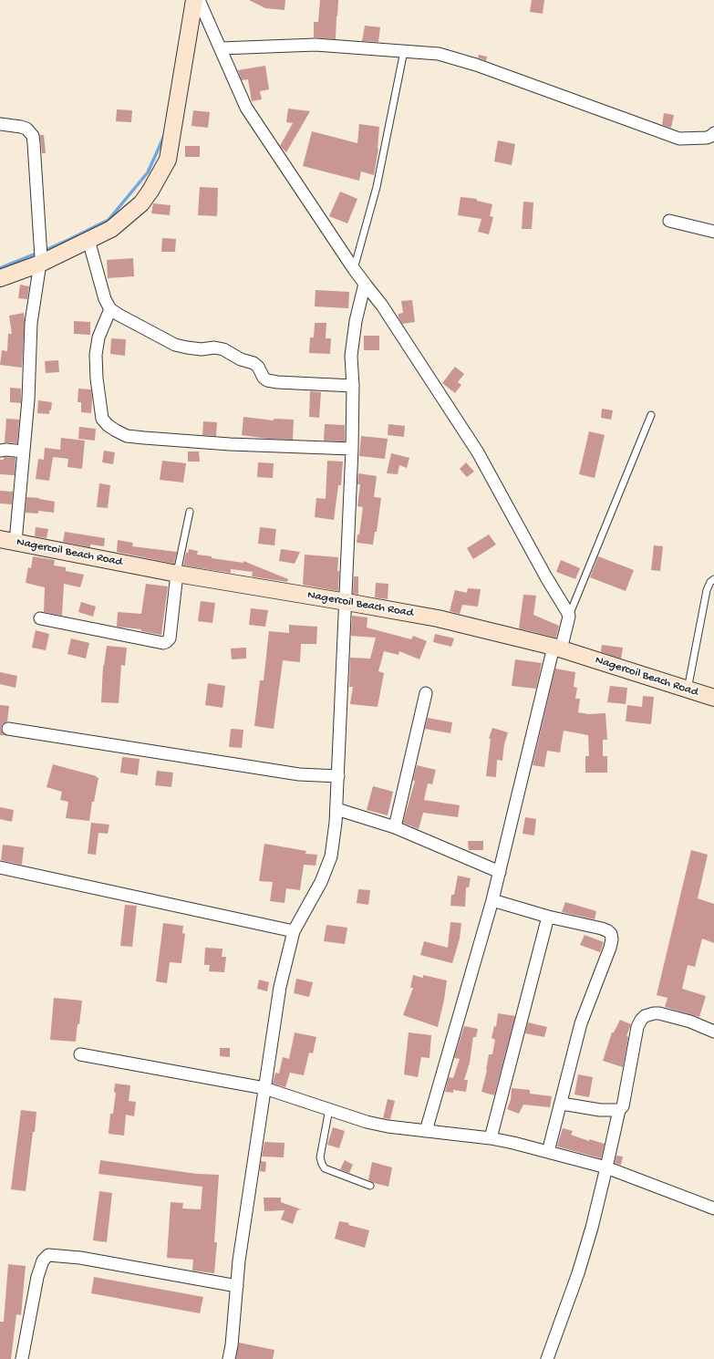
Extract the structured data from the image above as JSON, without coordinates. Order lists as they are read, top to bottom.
{
  "streets": {
    "main road": ["Nagercoil Beach Road"]
  }
}
